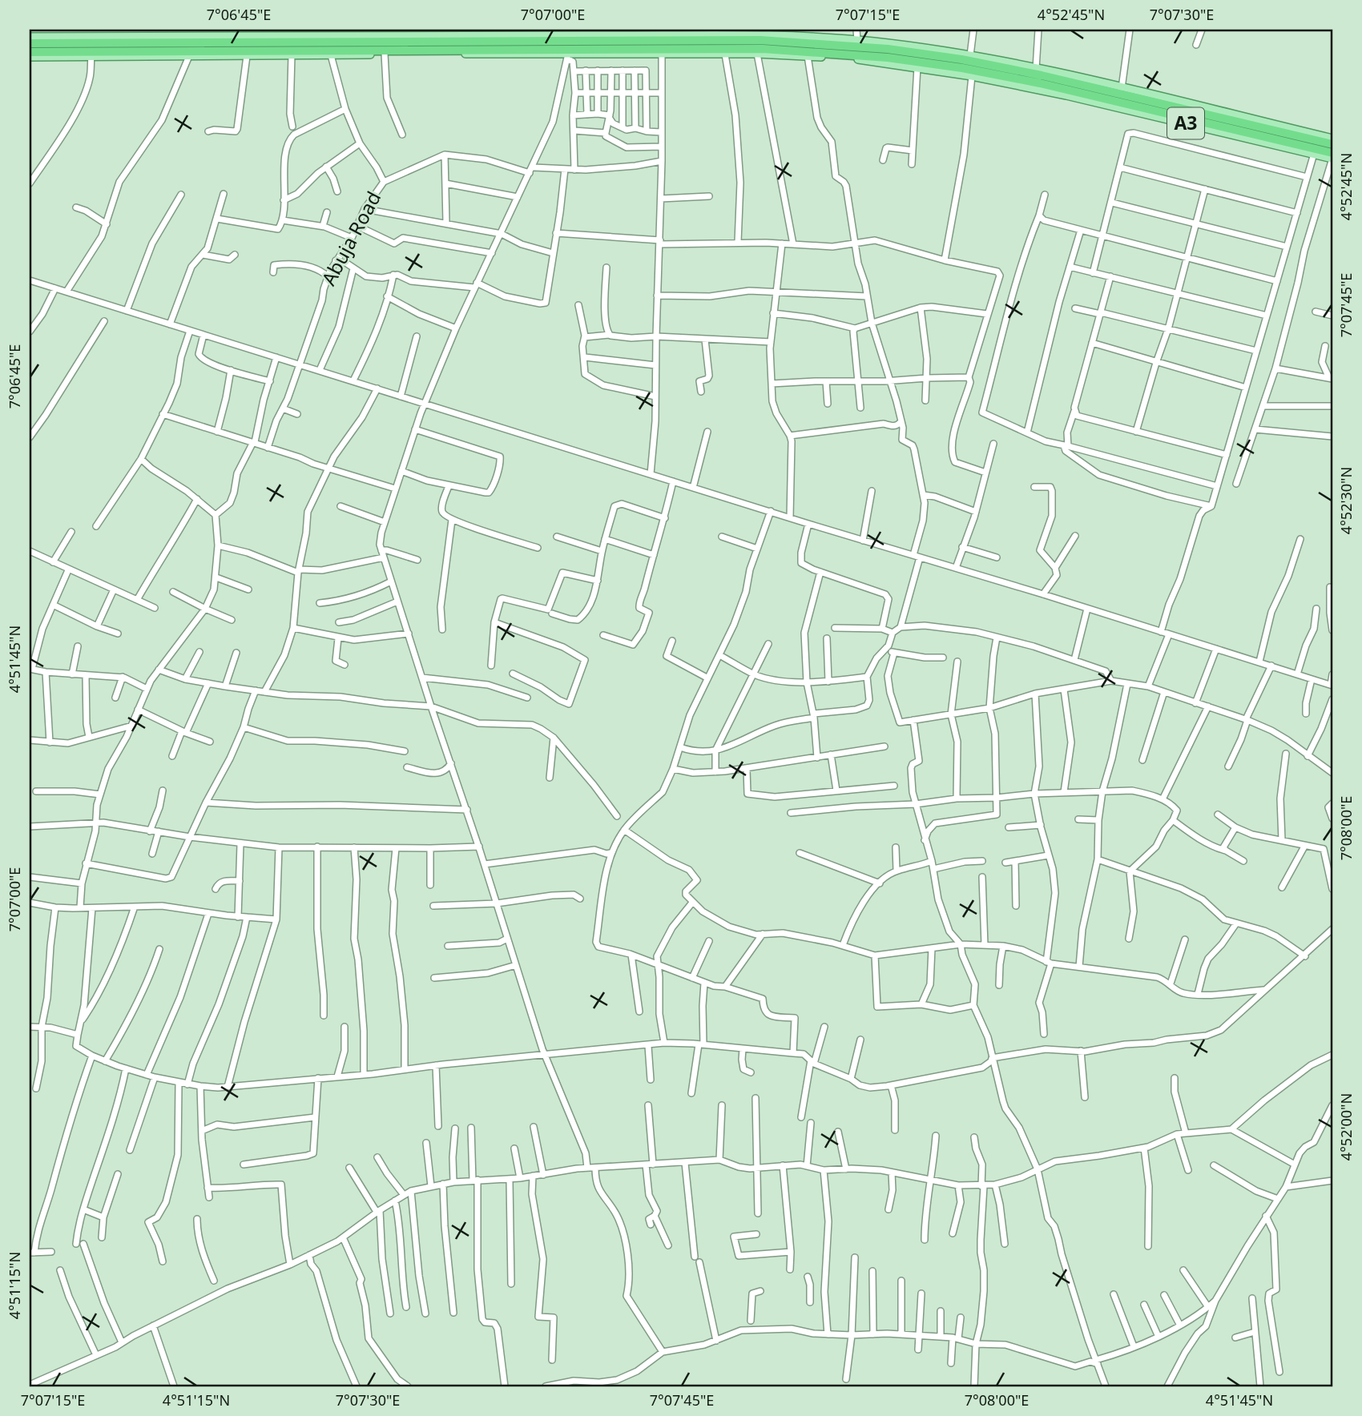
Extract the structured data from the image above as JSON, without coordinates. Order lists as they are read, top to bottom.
{
  "streets": {
    "highway": ["A3"],
    "street": ["Abuja Road"]
  },
  "crossings": [
    ["A3", "Abuja Road"]
  ],
  "coordinates": [
    "7°06'45\"E",
    "7°07'00\"E",
    "7°07'15\"E",
    "4°52'45\"N",
    "7°07'30\"E",
    "7°07'45\"E",
    "4°52'30\"N",
    "4°51'45\"N",
    "7°08'00\"E",
    "4°52'00\"N",
    "4°51'15\"N"
  ]
}
